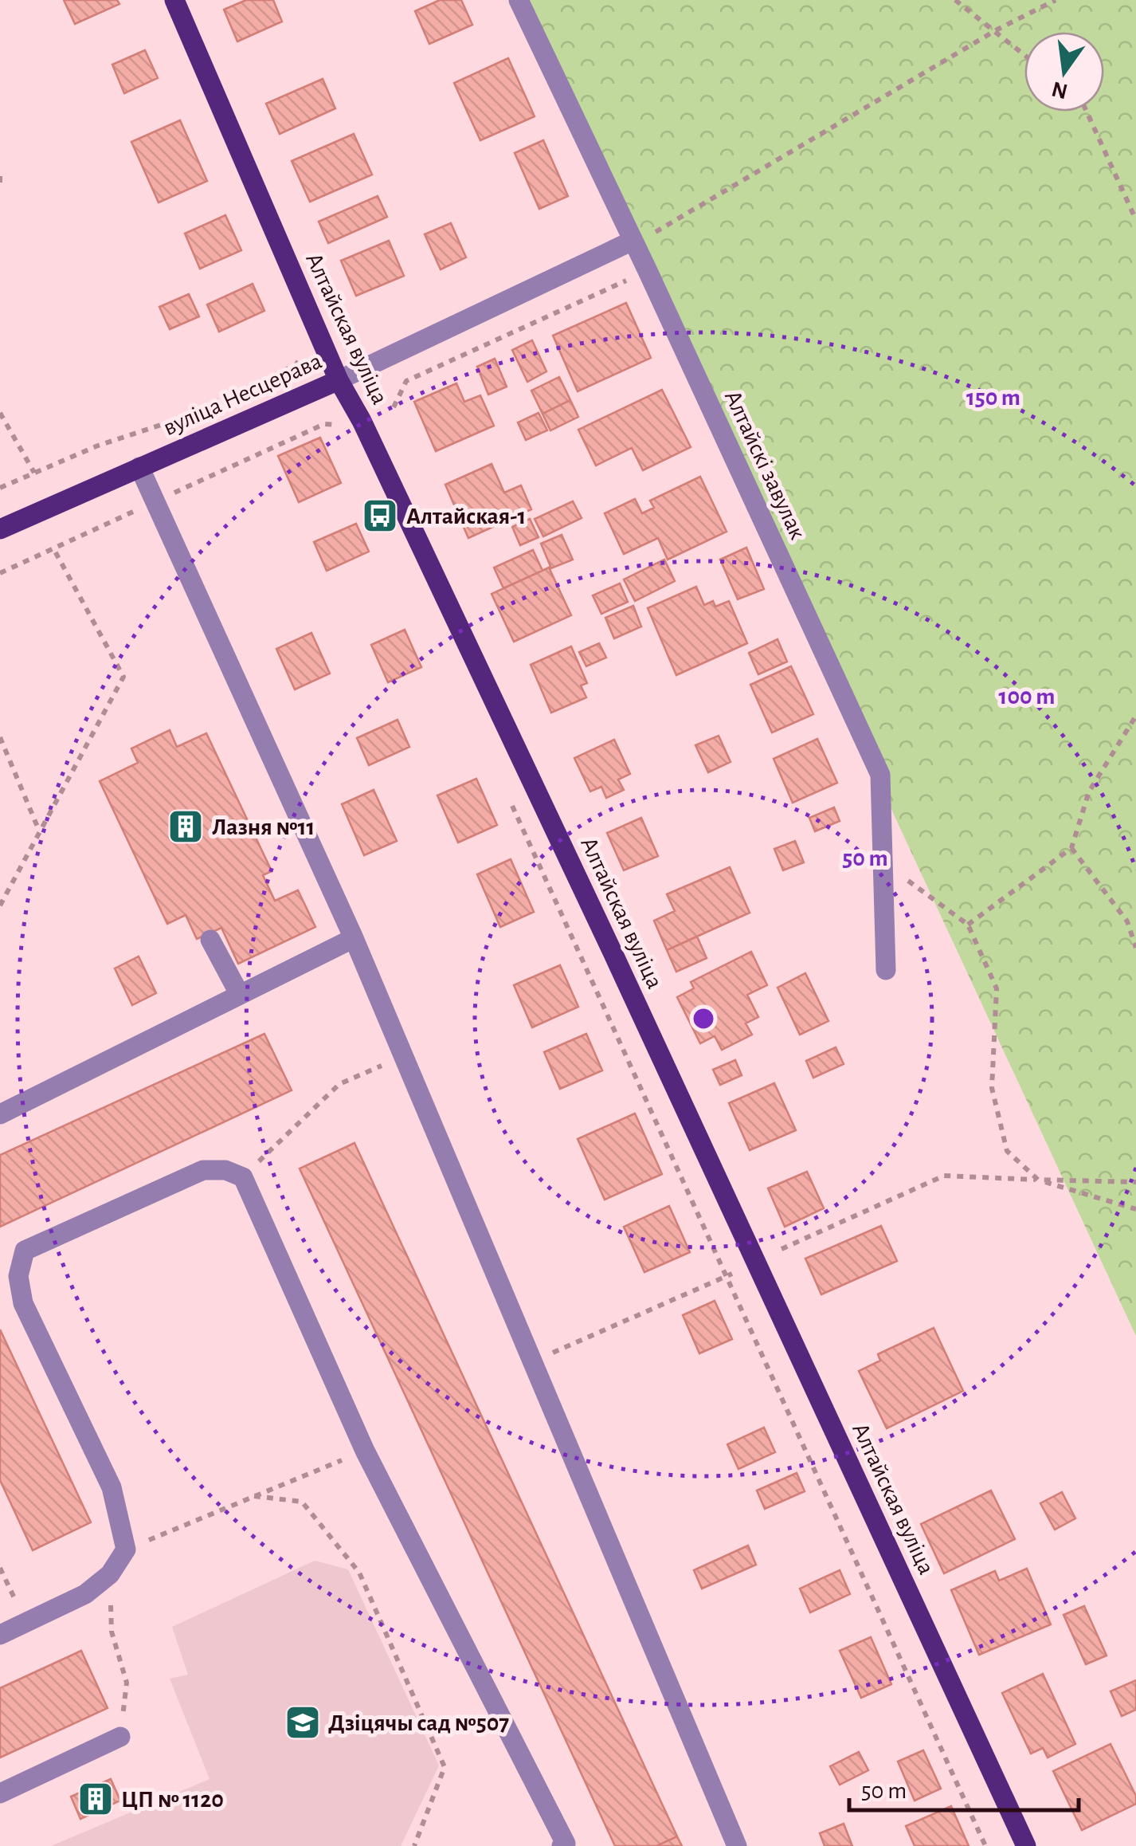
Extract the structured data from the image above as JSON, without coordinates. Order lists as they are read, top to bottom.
{
  "streets": {
    "main road": ["Алтайская вуліца", "вуліца Несцерава"],
    "street": ["Алтайскі завулак"]
  },
  "crossings": [
    ["Алтайская вуліца", "вуліца Несцерава"],
    ["вуліца Несцерава", "Алтайскі завулак"]
  ],
  "places": {
    "bus stop": ["Алтайская-1"],
    "building": ["Лазня №11", "ЦП № 1120"],
    "school or university": ["Дзіцячы сад №507"]
  },
  "scale_bar": "50 m",
  "north": "bottom",
  "rings": ["150 m", "100 m", "50 m"]
}
